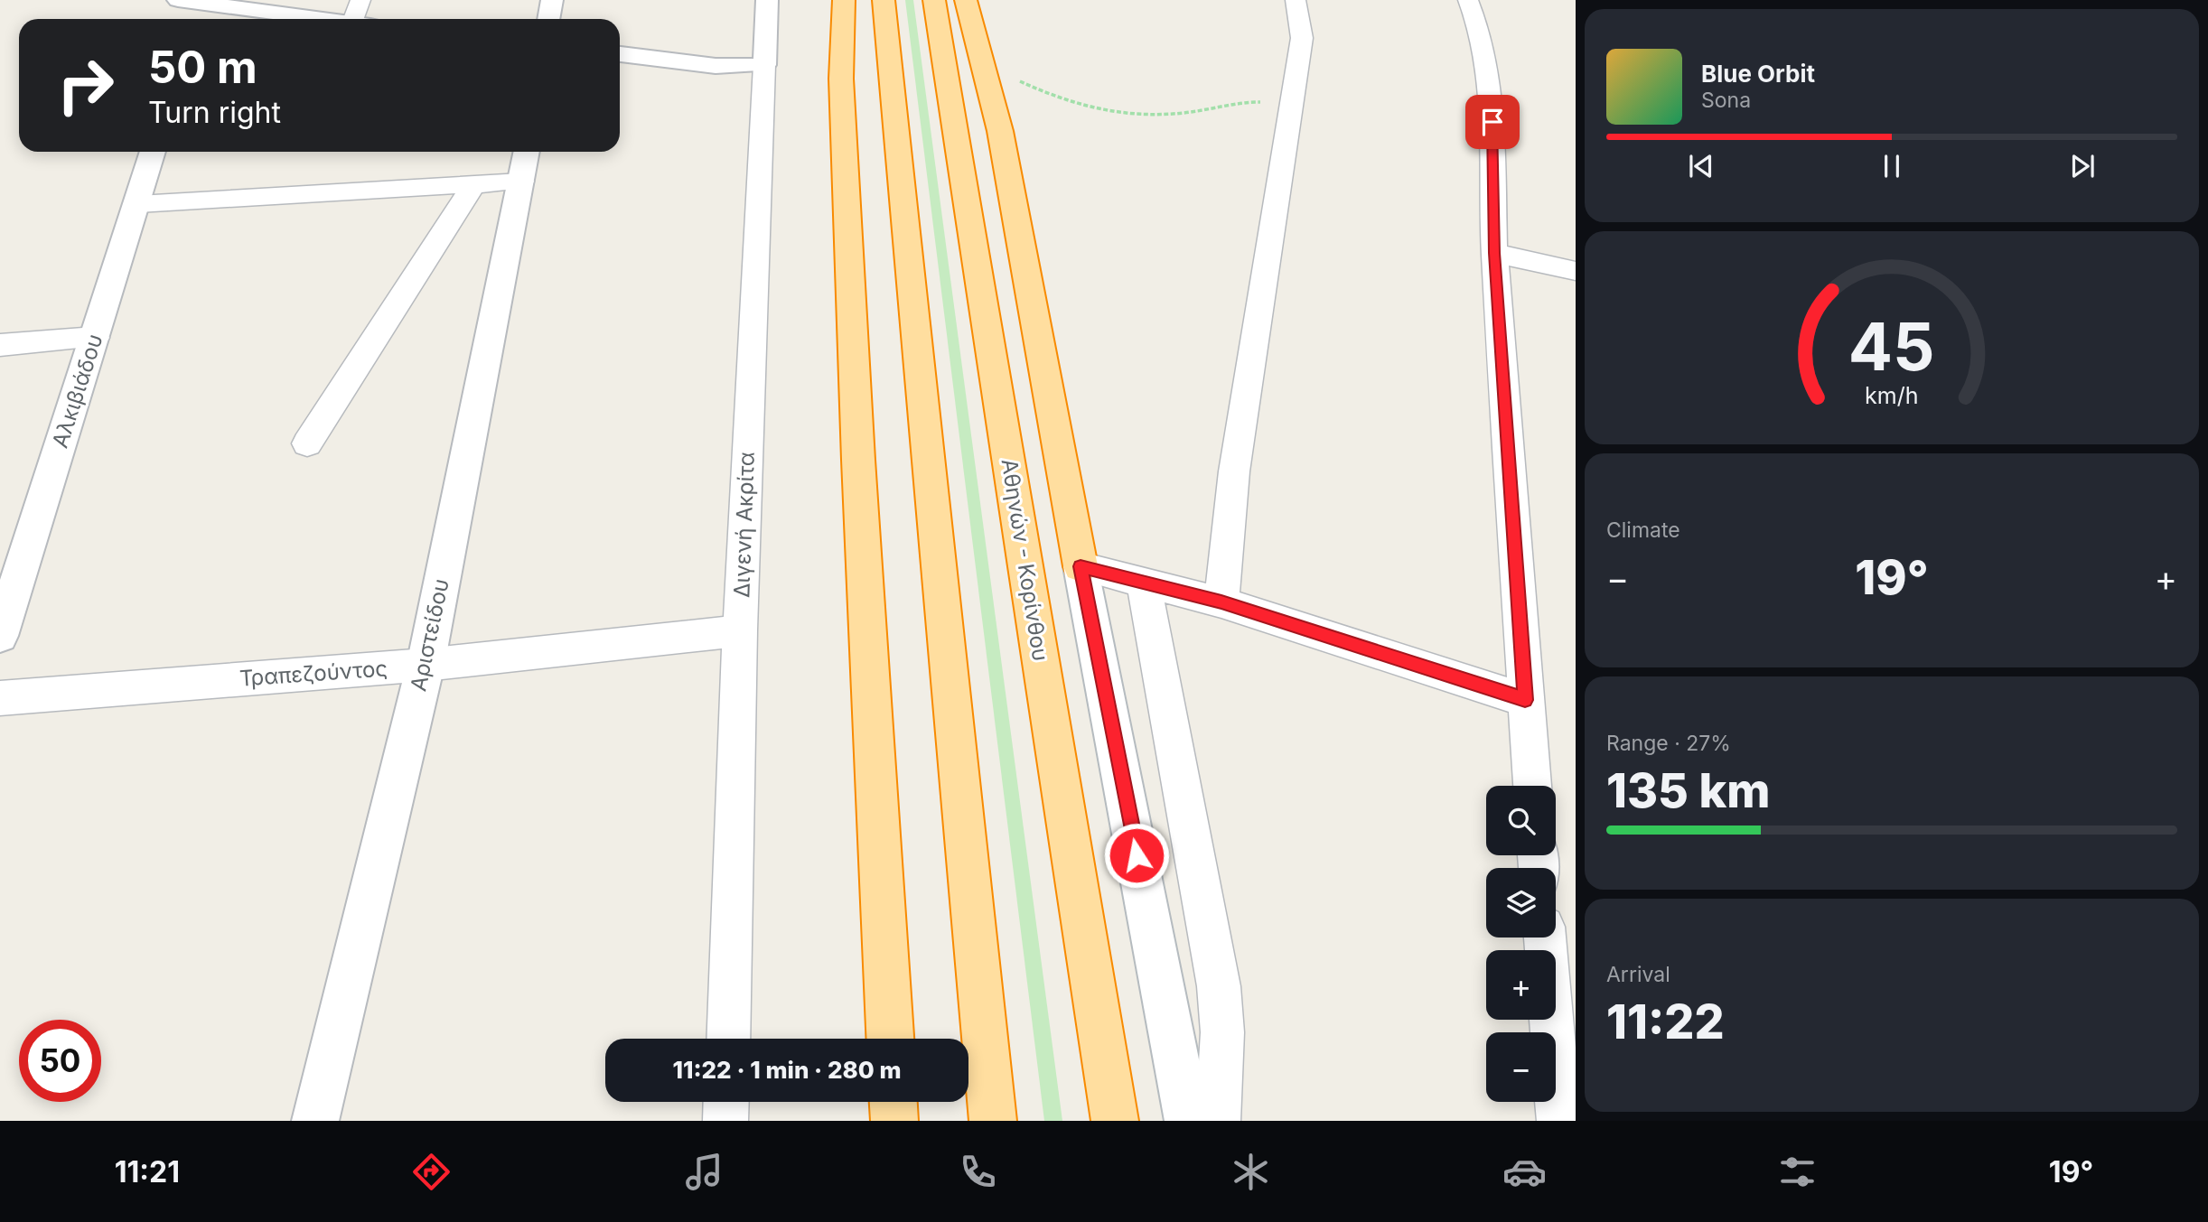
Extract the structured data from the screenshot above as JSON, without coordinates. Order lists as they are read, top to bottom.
{
  "streets": {
    "highway": ["Αθηνών - Κορίνθου"],
    "street": [
      "Αλκιβιάδου",
      "Διγενή Ακρίτα",
      "Αριστείδου",
      "Τραπεζούντος"
    ]
  },
  "crossings": [
    ["Διγενή Ακρίτα", "Τραπεζούντος"],
    ["Αριστείδου", "Τραπεζούντος"]
  ],
  "page": {
    "turn": ["50 m", "Turn right"],
    "song": ["Blue Orbit", "Sona"],
    "tile": [
      "Climate",
      ["Range · 27%", "135 km"],
      ["Arrival", "11:22"]
    ],
    "heat": ["−", "19°", "+"],
    "map_buttons": ["+", "−"],
    "limit": "50",
    "trip": "11:22 · 1 min · 280 m",
    "tabs": ["11:21", "19°"],
    "gauge": ["45", "km/h"]
  }
}
